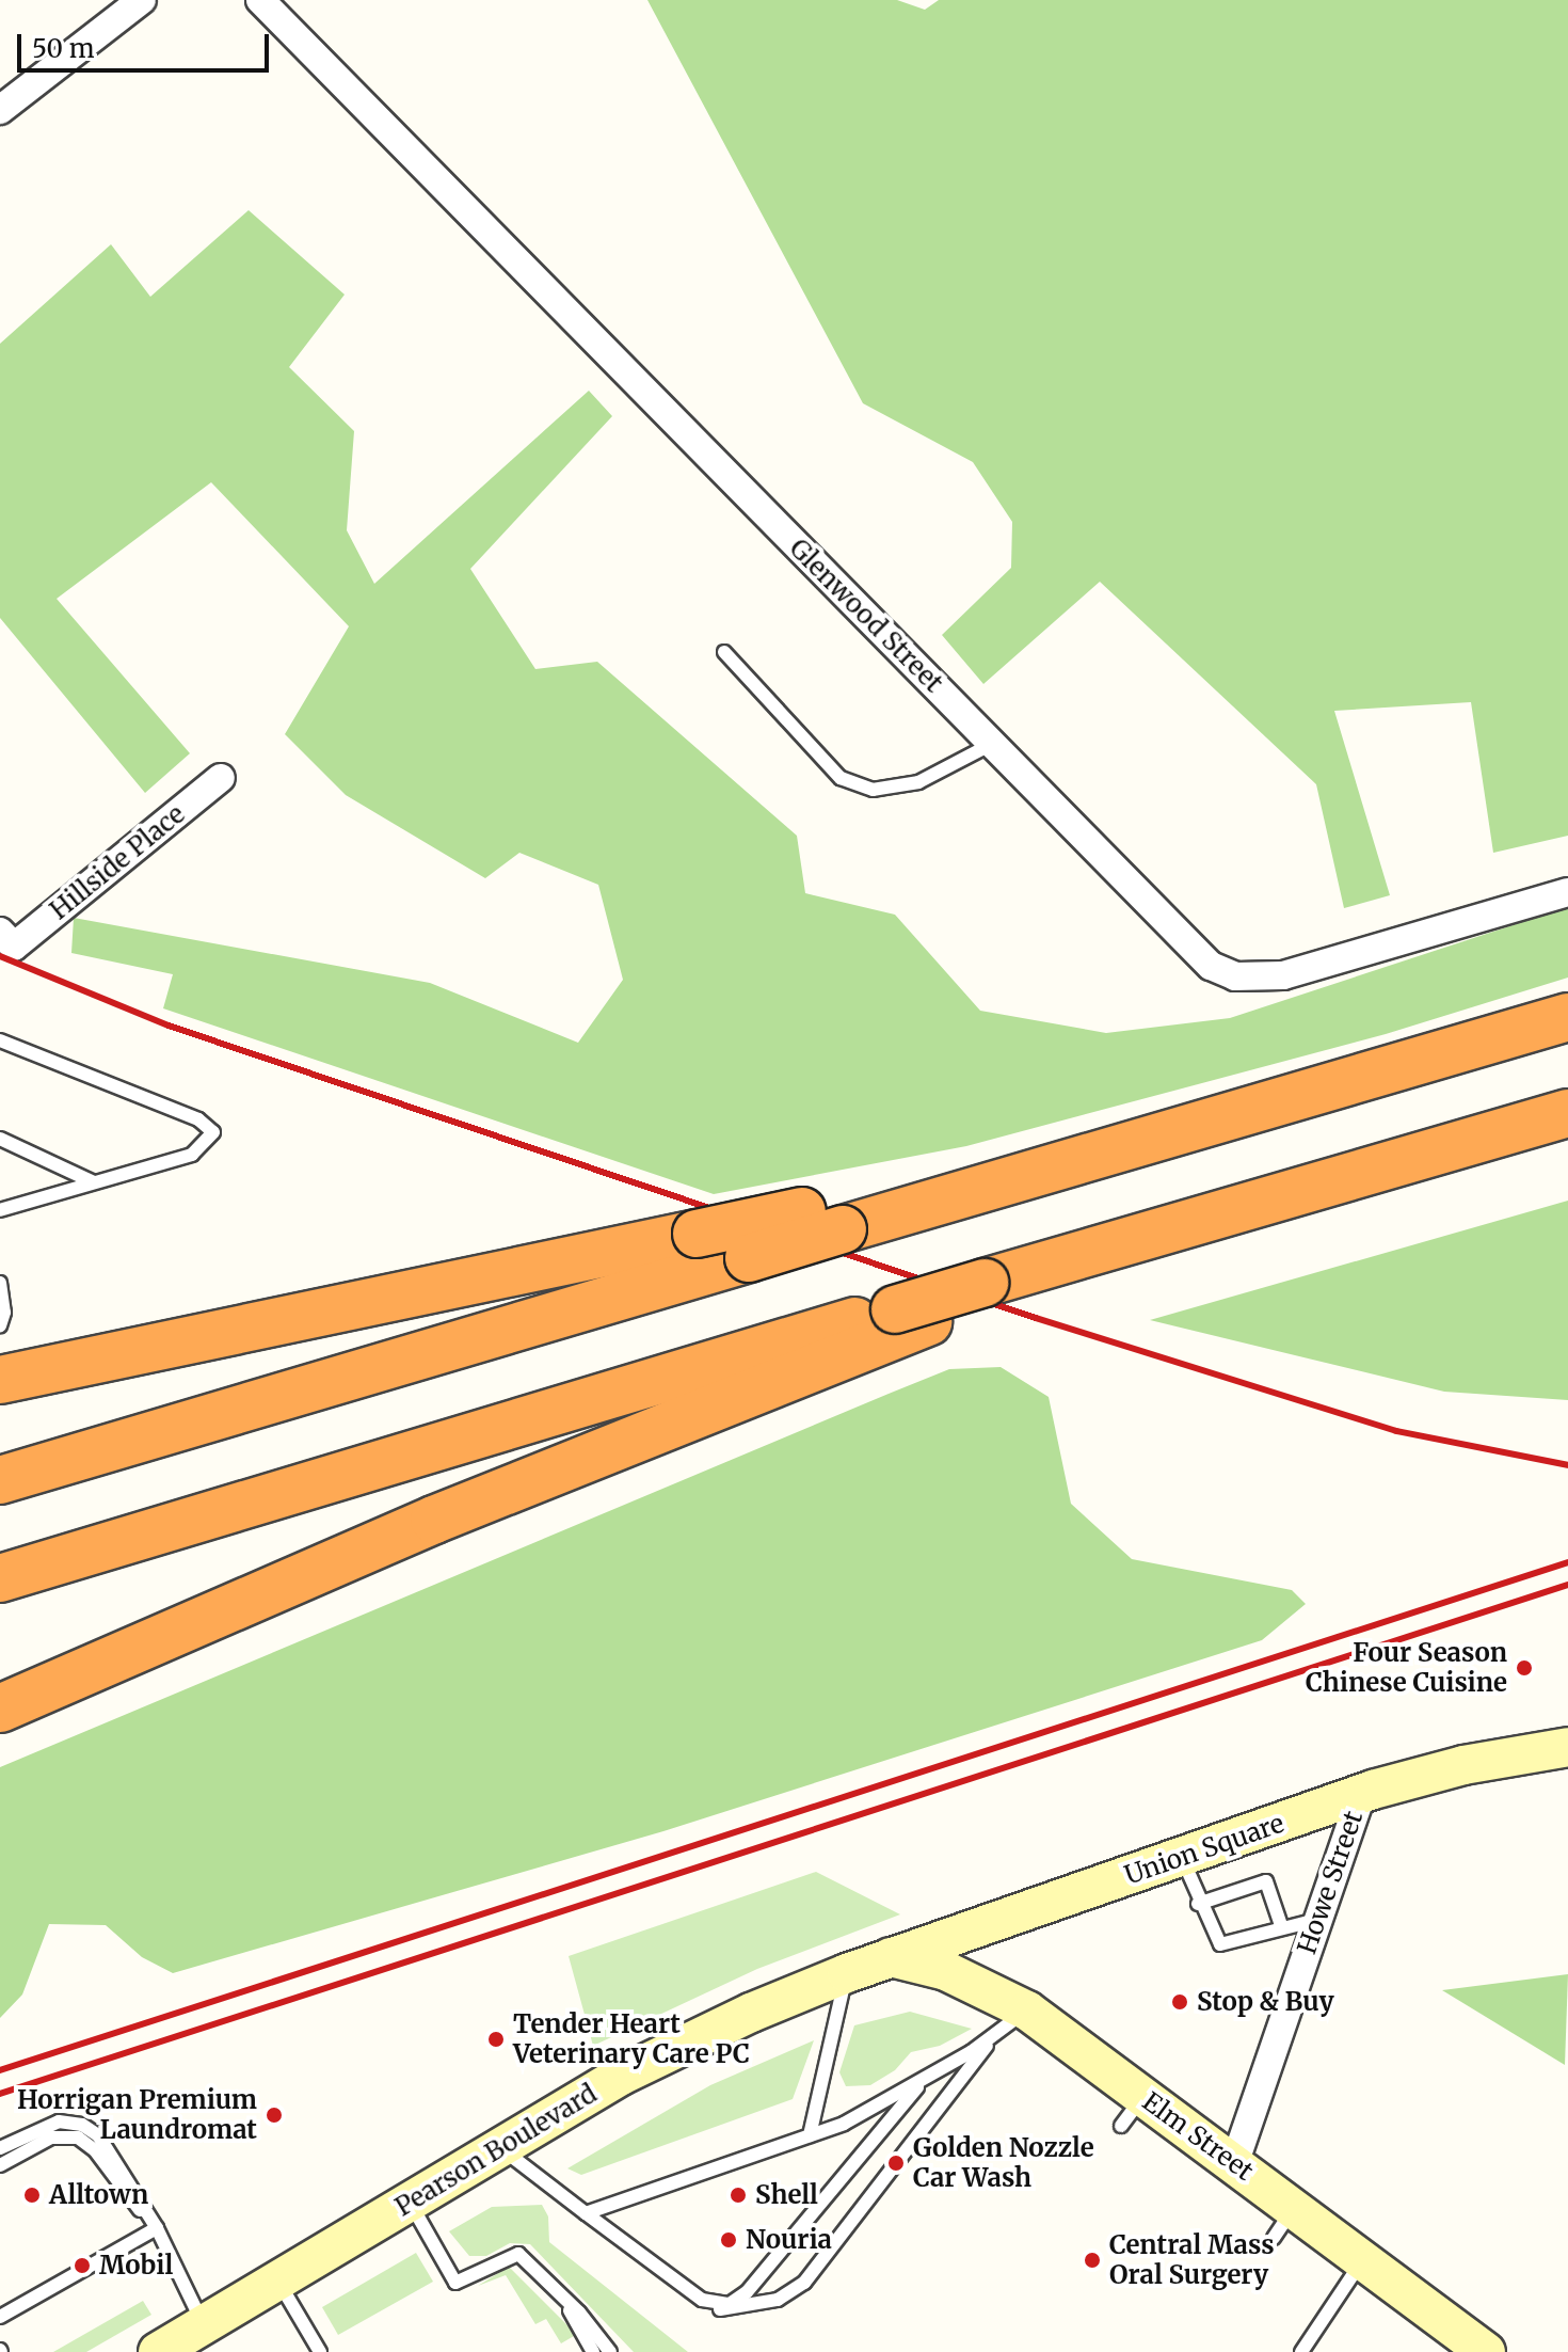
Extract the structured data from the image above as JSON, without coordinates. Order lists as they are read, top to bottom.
{
  "streets": {
    "main road": ["Union Square", "Elm Street", "Pearson Boulevard"],
    "street": ["Glenwood Street", "Hillside Place", "Howe Street"]
  },
  "crossings": [
    ["Union Square", "Howe Street"],
    ["Union Square", "Elm Street"],
    ["Union Square", "Pearson Boulevard"],
    ["Howe Street", "Elm Street"]
  ],
  "places": [
    "Four Season Chinese Cuisine",
    "Stop & Buy",
    "Tender Heart Veterinary Care PC",
    "Horrigan Premium Laundromat",
    "Golden Nozzle Car Wash",
    "Alltown",
    "Shell",
    "Nouria",
    "Central Mass Oral Surgery",
    "Mobil"
  ],
  "scale_bar": "50 m"
}
